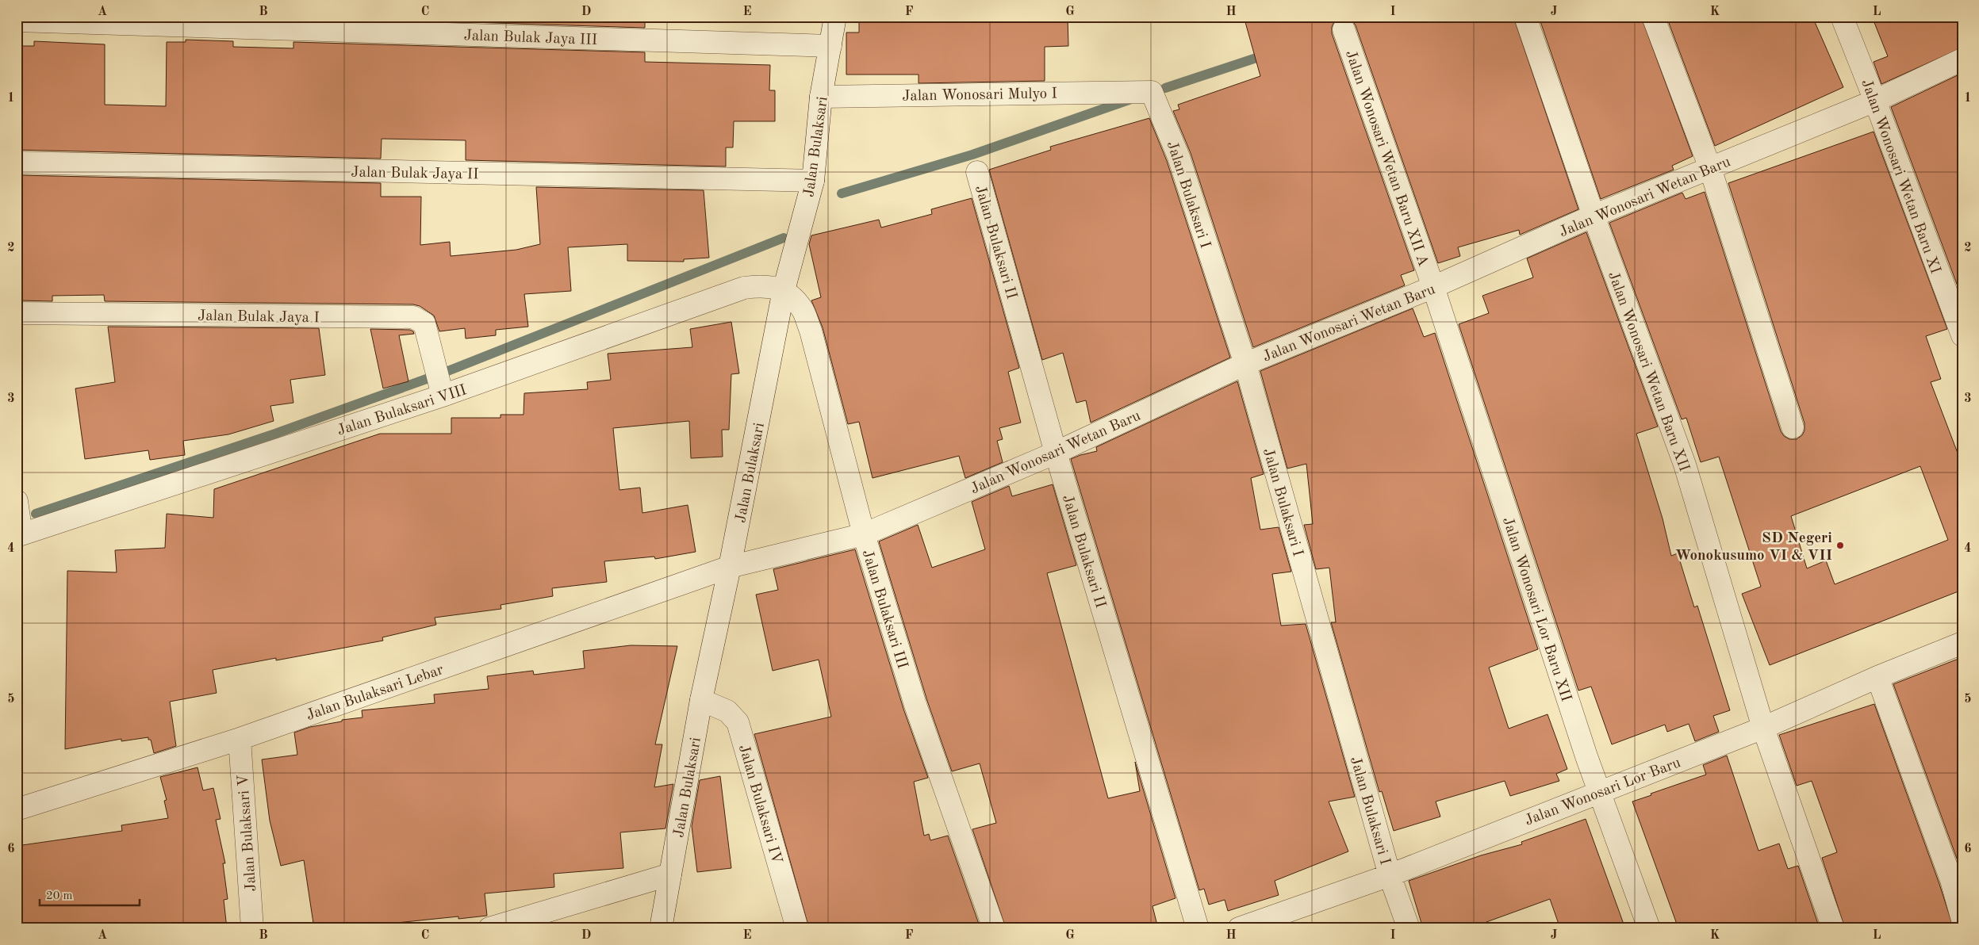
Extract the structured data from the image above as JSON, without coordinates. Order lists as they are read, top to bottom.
{
  "streets": {
    "street": [
      "Jalan Bulak Jaya III",
      "Jalan Wonosari Mulyo I",
      "Jalan Bulaksari",
      "Jalan Wonosari Wetan Baru XII A",
      "Jalan Bulak Jaya II",
      "Jalan Wonosari Wetan Baru XI",
      "Jalan Bulaksari I",
      "Jalan Wonosari Wetan Baru",
      "Jalan Bulaksari II",
      "Jalan Bulak Jaya I",
      "Jalan Wonosari Wetan Baru XII",
      "Jalan Bulaksari VIII",
      "Jalan Bulaksari III",
      "Jalan Wonosari Lor Baru XII",
      "Jalan Bulaksari Lebar",
      "Jalan Wonosari Lor Baru",
      "Jalan Bulaksari IV",
      "Jalan Bulaksari V"
    ]
  },
  "crossings": [
    ["Jalan Bulak Jaya III", "Jalan Bulaksari"],
    ["Jalan Wonosari Mulyo I", "Jalan Bulaksari"],
    ["Jalan Wonosari Mulyo I", "Jalan Bulaksari I"],
    ["Jalan Bulaksari", "Jalan Bulak Jaya II"],
    ["Jalan Bulaksari", "Jalan Wonosari Wetan Baru"],
    ["Jalan Bulaksari", "Jalan Bulaksari VIII"],
    ["Jalan Bulaksari", "Jalan Bulaksari III"],
    ["Jalan Bulaksari", "Jalan Bulaksari Lebar"],
    ["Jalan Bulaksari", "Jalan Bulaksari IV"],
    ["Jalan Wonosari Wetan Baru XII A", "Jalan Wonosari Wetan Baru"],
    ["Jalan Wonosari Wetan Baru XII A", "Jalan Wonosari Lor Baru XII"],
    ["Jalan Wonosari Wetan Baru XI", "Jalan Wonosari Wetan Baru"],
    ["Jalan Bulaksari I", "Jalan Wonosari Wetan Baru"],
    ["Jalan Bulaksari I", "Jalan Wonosari Lor Baru"],
    ["Jalan Wonosari Wetan Baru", "Jalan Bulaksari II"],
    ["Jalan Wonosari Wetan Baru", "Jalan Wonosari Wetan Baru XII"],
    ["Jalan Wonosari Wetan Baru", "Jalan Bulaksari III"],
    ["Jalan Wonosari Wetan Baru", "Jalan Wonosari Lor Baru XII"],
    ["Jalan Wonosari Wetan Baru", "Jalan Bulaksari Lebar"],
    ["Jalan Bulak Jaya I", "Jalan Bulaksari VIII"],
    ["Jalan Wonosari Wetan Baru XII", "Jalan Wonosari Lor Baru"],
    ["Jalan Bulaksari VIII", "Jalan Bulaksari III"],
    ["Jalan Wonosari Lor Baru XII", "Jalan Wonosari Lor Baru"],
    ["Jalan Bulaksari Lebar", "Jalan Bulaksari V"]
  ],
  "places": ["SD Negeri Wonokusumo VI & VII"],
  "scale_bar": "20 m",
  "grid": {
    "columns": [
      "A",
      "B",
      "C",
      "D",
      "E",
      "F",
      "G",
      "H",
      "I",
      "J",
      "K",
      "L"
    ],
    "rows": [
      "1",
      "2",
      "3",
      "4",
      "5",
      "6"
    ]
  }
}
